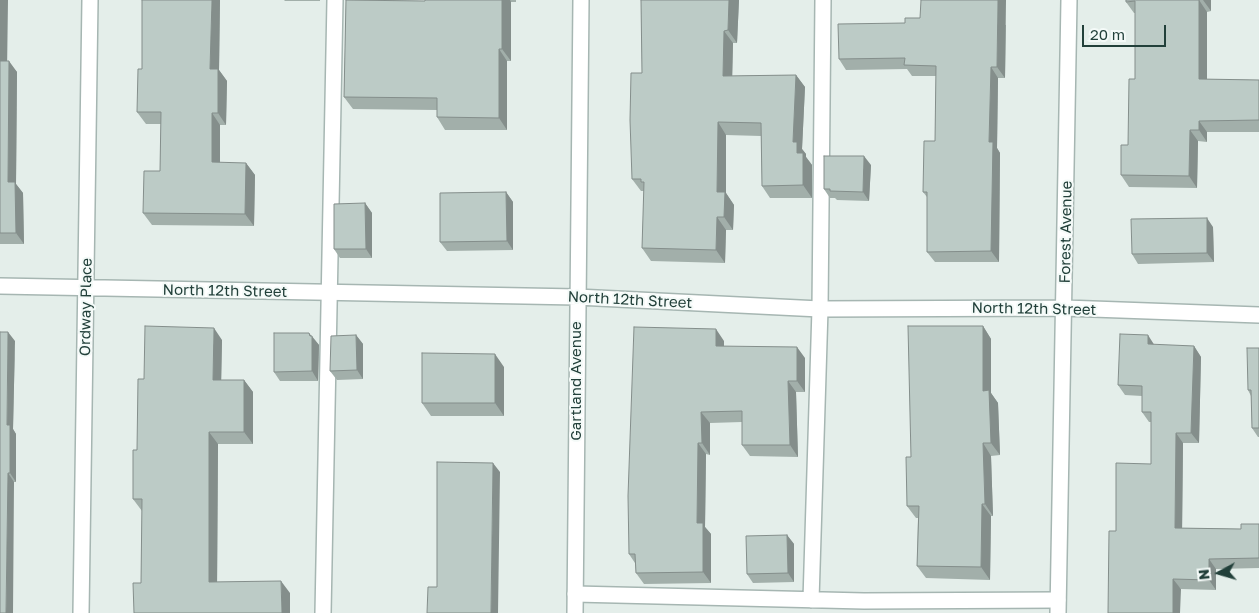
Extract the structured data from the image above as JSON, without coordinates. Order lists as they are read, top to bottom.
{
  "streets": {
    "street": [
      "Forest Avenue",
      "North 12th Street",
      "Ordway Place",
      "Gartland Avenue"
    ]
  },
  "crossings": [
    ["Forest Avenue", "North 12th Street"],
    ["North 12th Street", "Ordway Place"],
    ["North 12th Street", "Gartland Avenue"]
  ],
  "scale_bar": "20 m",
  "north": "left"
}
